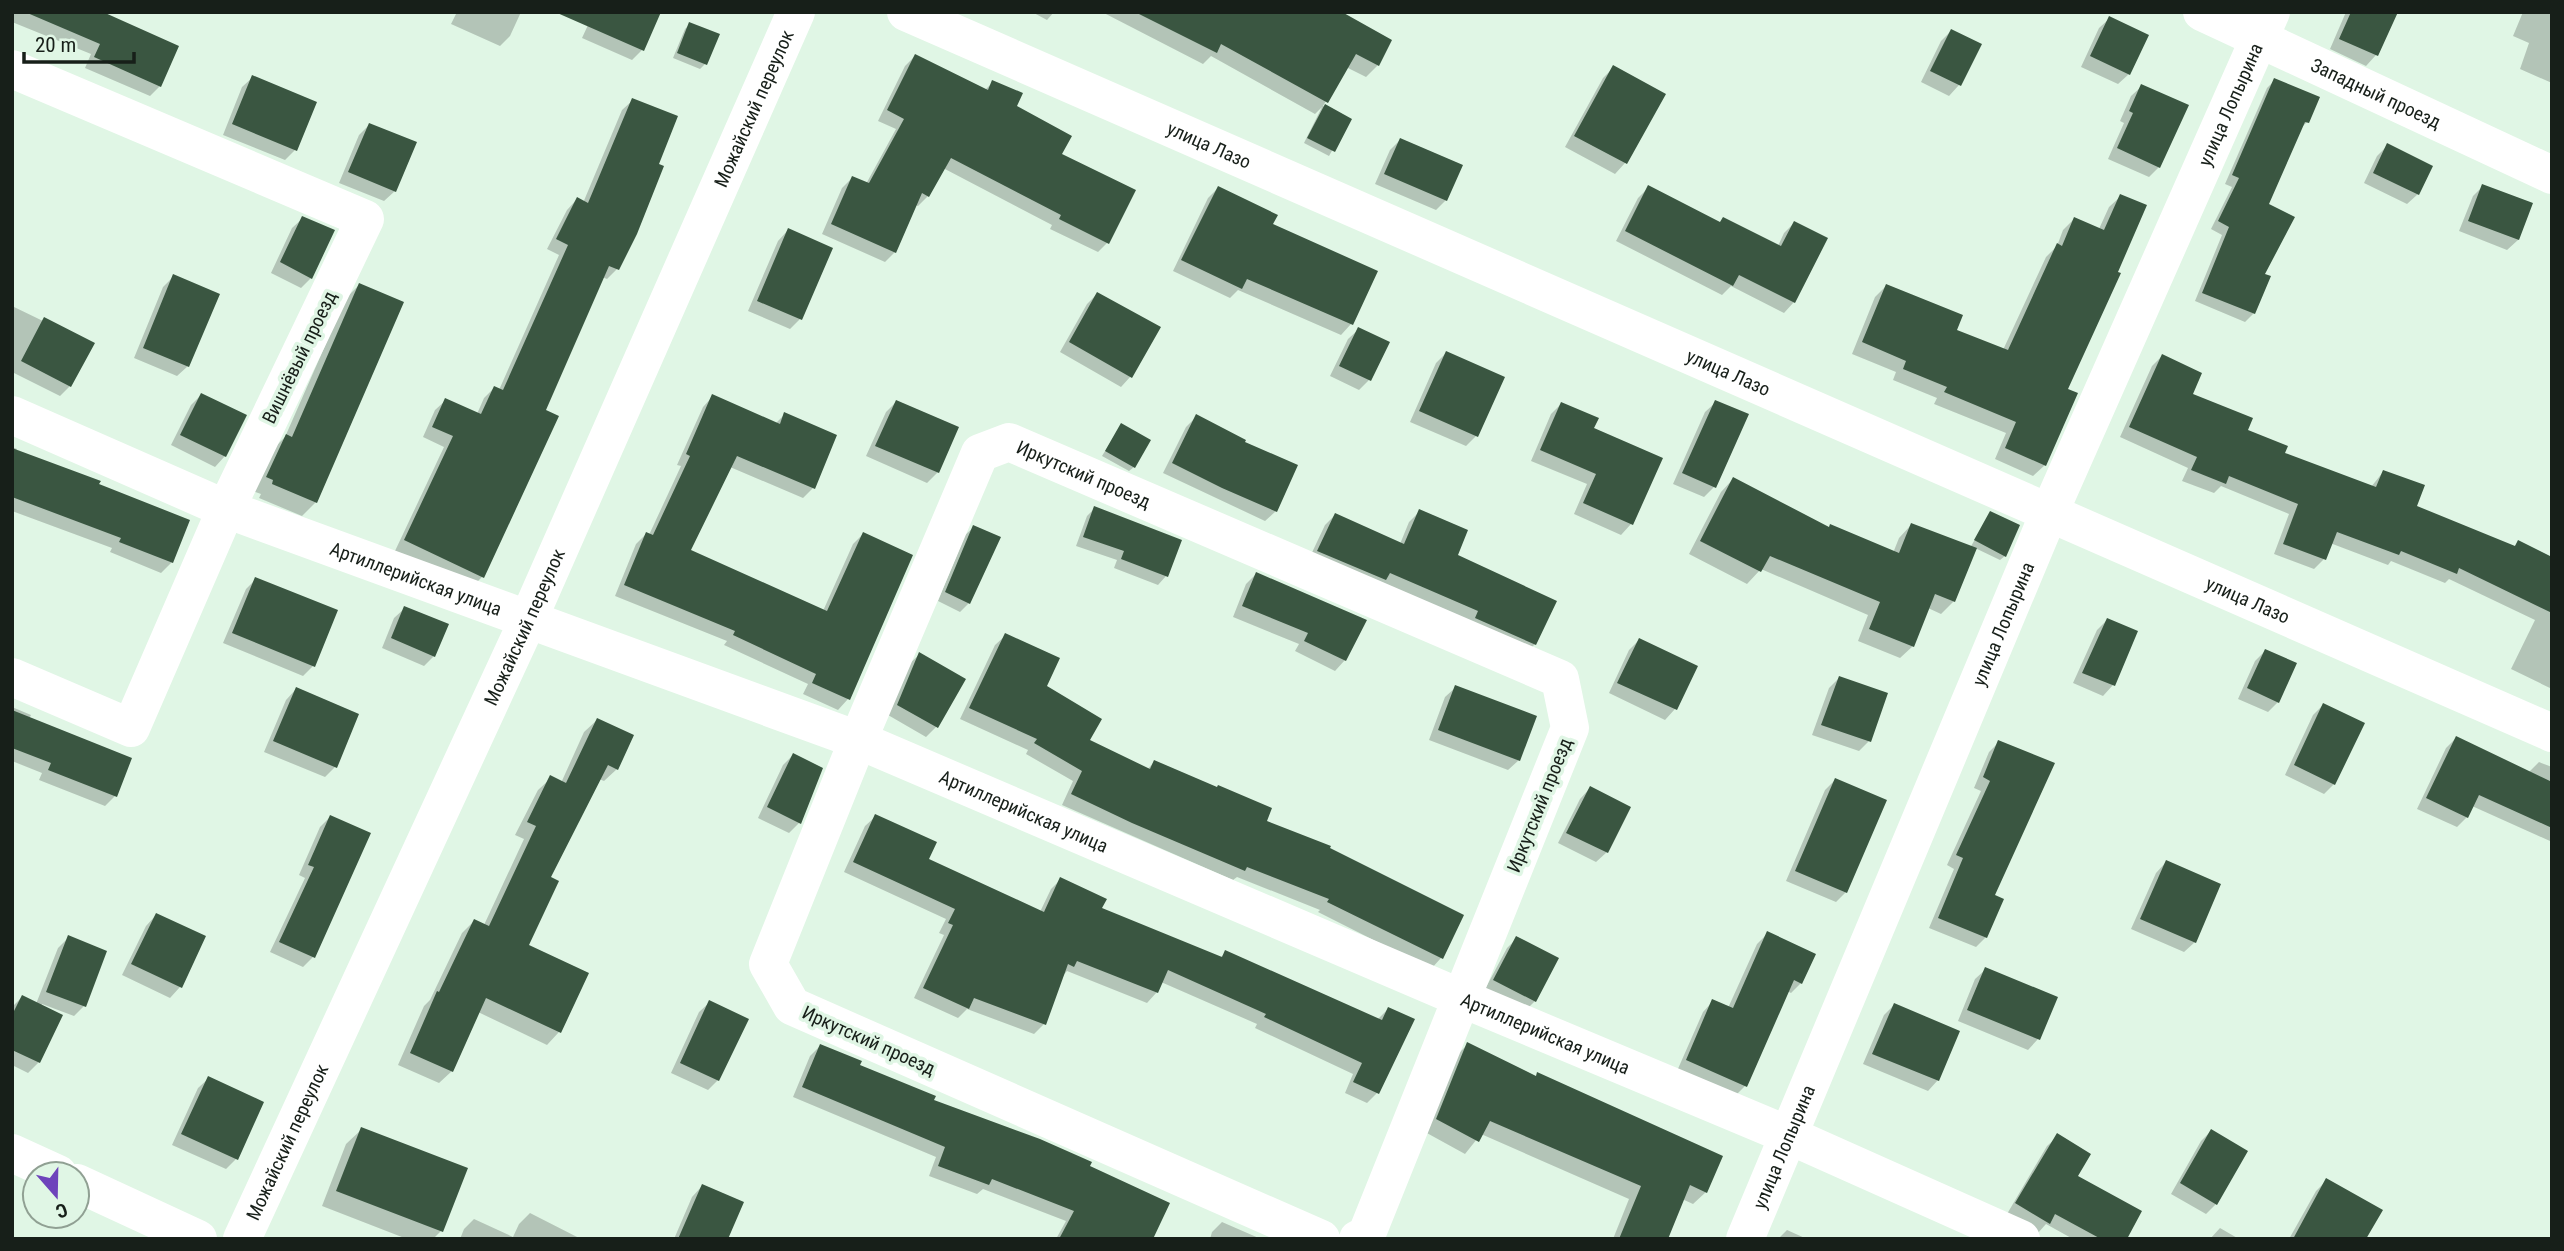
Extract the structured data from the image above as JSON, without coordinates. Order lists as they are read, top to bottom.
{
  "streets": {
    "street": [
      "Западный проезд",
      "улица Лопырина",
      "Можайский переулок",
      "улица Лазо",
      "Вишнёвый проезд",
      "Иркутский проезд",
      "Артиллерийская улица"
    ]
  },
  "crossings": [
    ["Западный проезд", "улица Лопырина"],
    ["улица Лопырина", "улица Лазо"],
    ["улица Лопырина", "Артиллерийская улица"],
    ["Можайский переулок", "Артиллерийская улица"],
    ["Вишнёвый проезд", "Артиллерийская улица"],
    ["Иркутский проезд", "Артиллерийская улица"]
  ],
  "scale_bar": "20 m",
  "north": "bottom"
}
